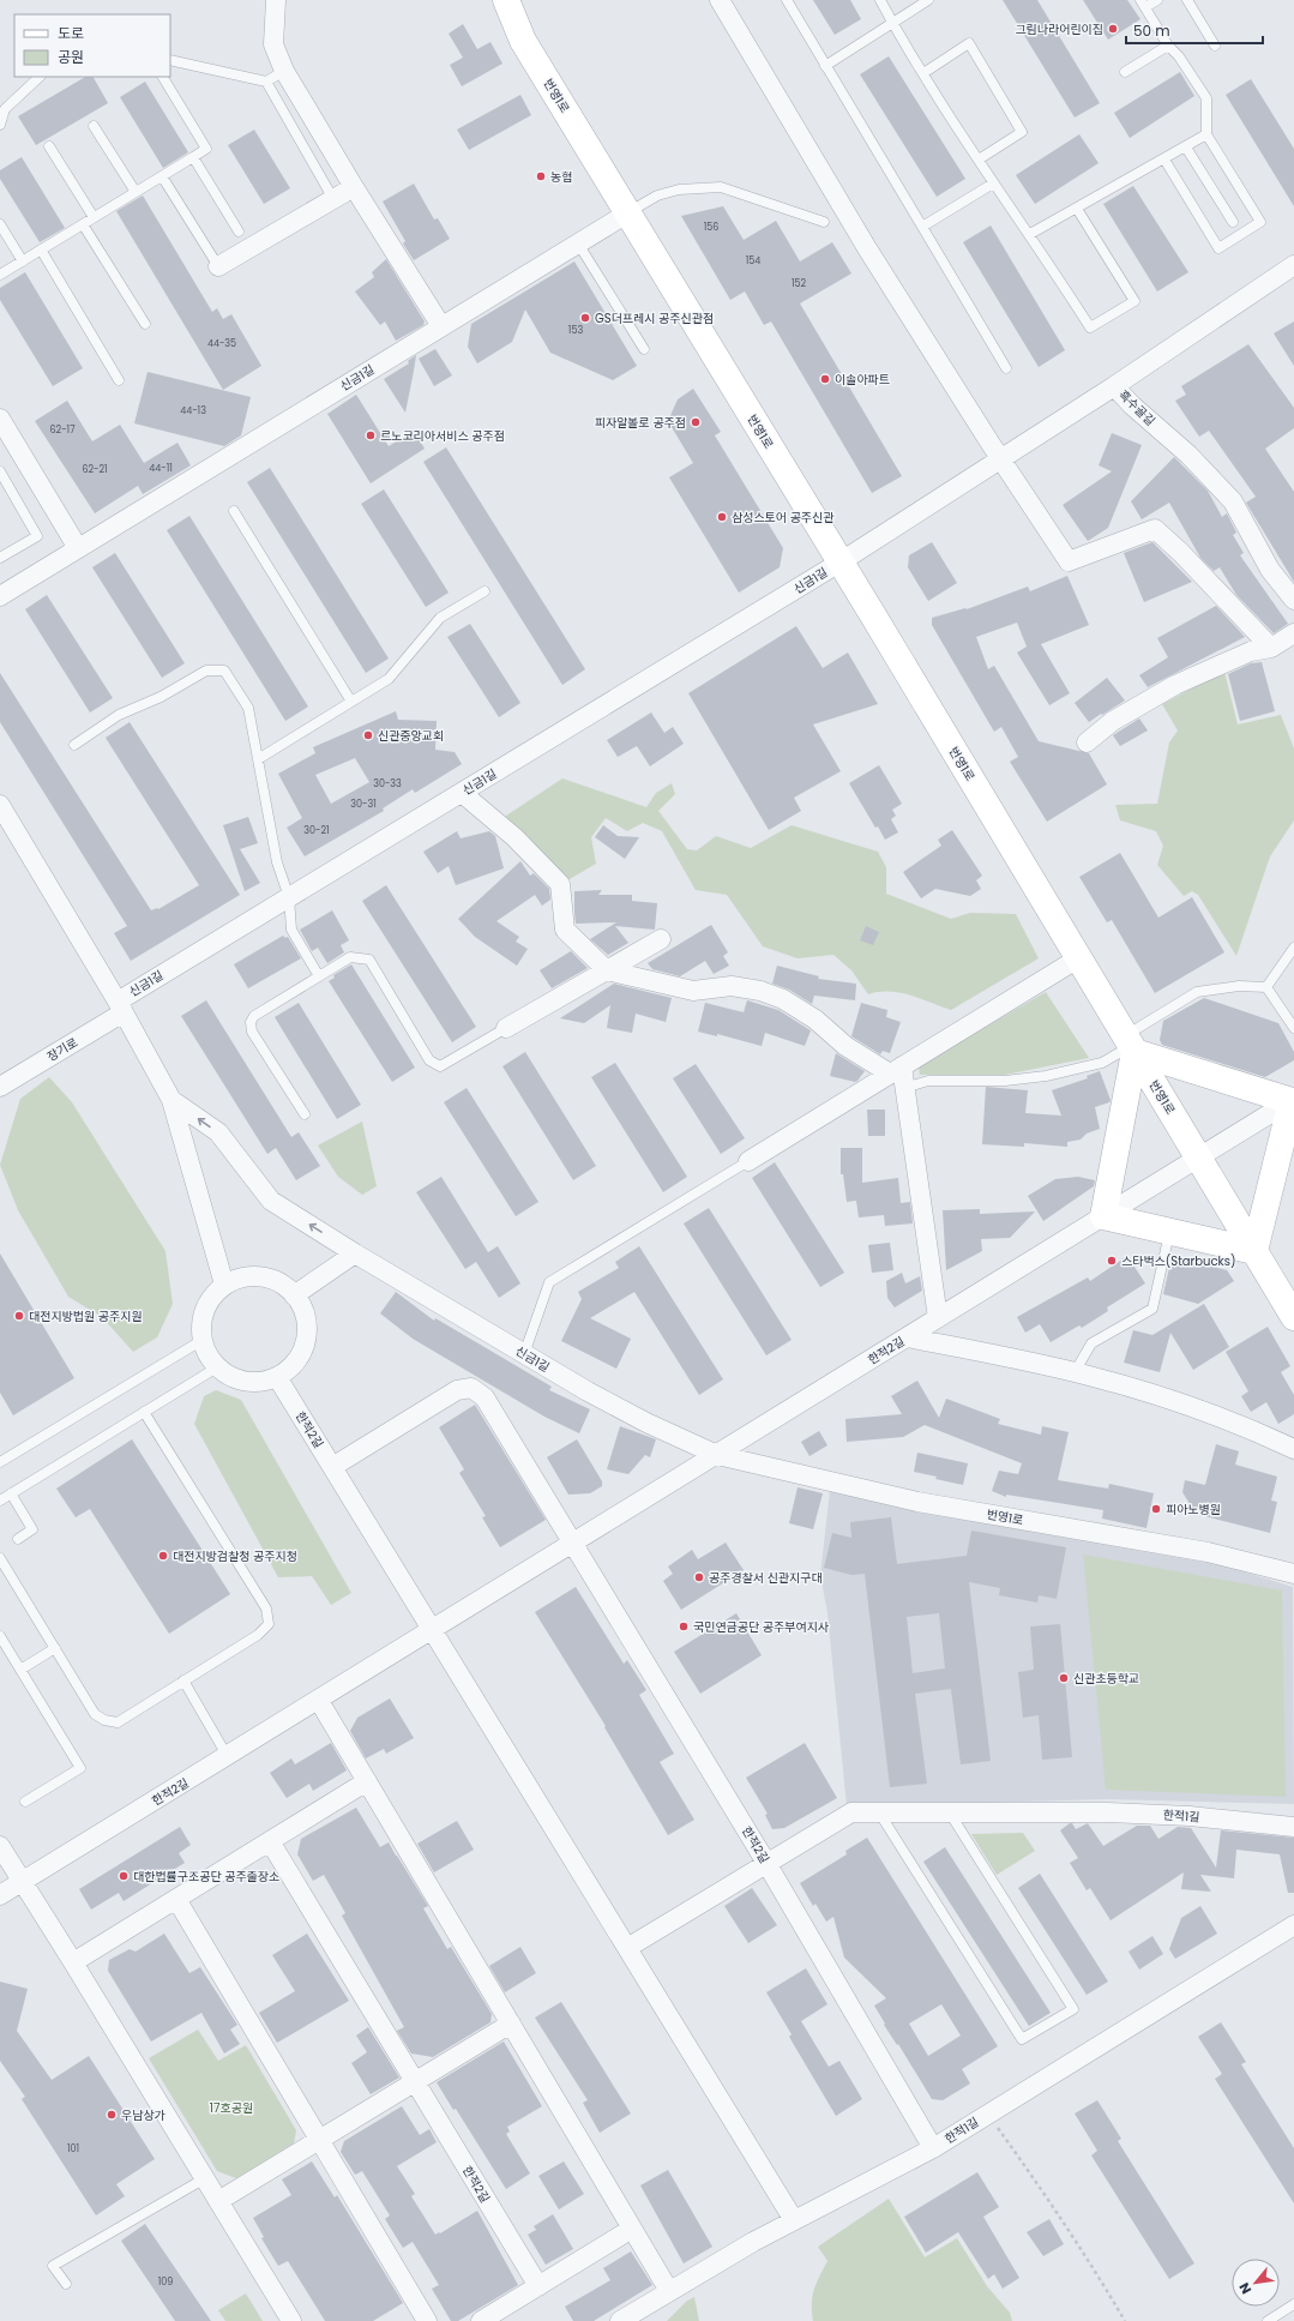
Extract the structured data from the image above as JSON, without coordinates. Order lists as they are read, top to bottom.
{
  "streets": {
    "main road": ["번영1로"],
    "street": [
      "신금1길",
      "흑수골길",
      "장기로",
      "한적2길",
      "한적1길"
    ]
  },
  "crossings": [
    ["번영1로", "신금1길"],
    ["번영1로", "한적2길"],
    ["신금1길", "흑수골길"],
    ["신금1길", "장기로"],
    ["신금1길", "한적2길"],
    ["한적2길", "한적1길"]
  ],
  "parks": ["17호공원"],
  "places": [
    "그림나라어린이집",
    "농협",
    "GS더프레시 공주신관점",
    "이솔아파트",
    "피자알볼로 공주점",
    "르노코리아서비스 공주점",
    "삼성스토어 공주신관",
    "신관중앙교회",
    "스타벅스(Starbucks)",
    "대전지방법원 공주지원",
    "피아노병원",
    "대전지방검찰청 공주지청",
    "공주경찰서 신관지구대",
    "국민연금공단 공주부여지사",
    "신관초등학교",
    "대한법률구조공단 공주출장소",
    "우남상가"
  ],
  "house_numbers": [
    "156",
    "154",
    "152",
    "153",
    "44-35",
    "44-13",
    "62-17",
    "44-11",
    "62-21",
    "30-33",
    "30-31",
    "30-21",
    "101",
    "109"
  ],
  "legend": ["도로", "공원"],
  "scale_bar": "50 m",
  "north": "bottom left"
}
